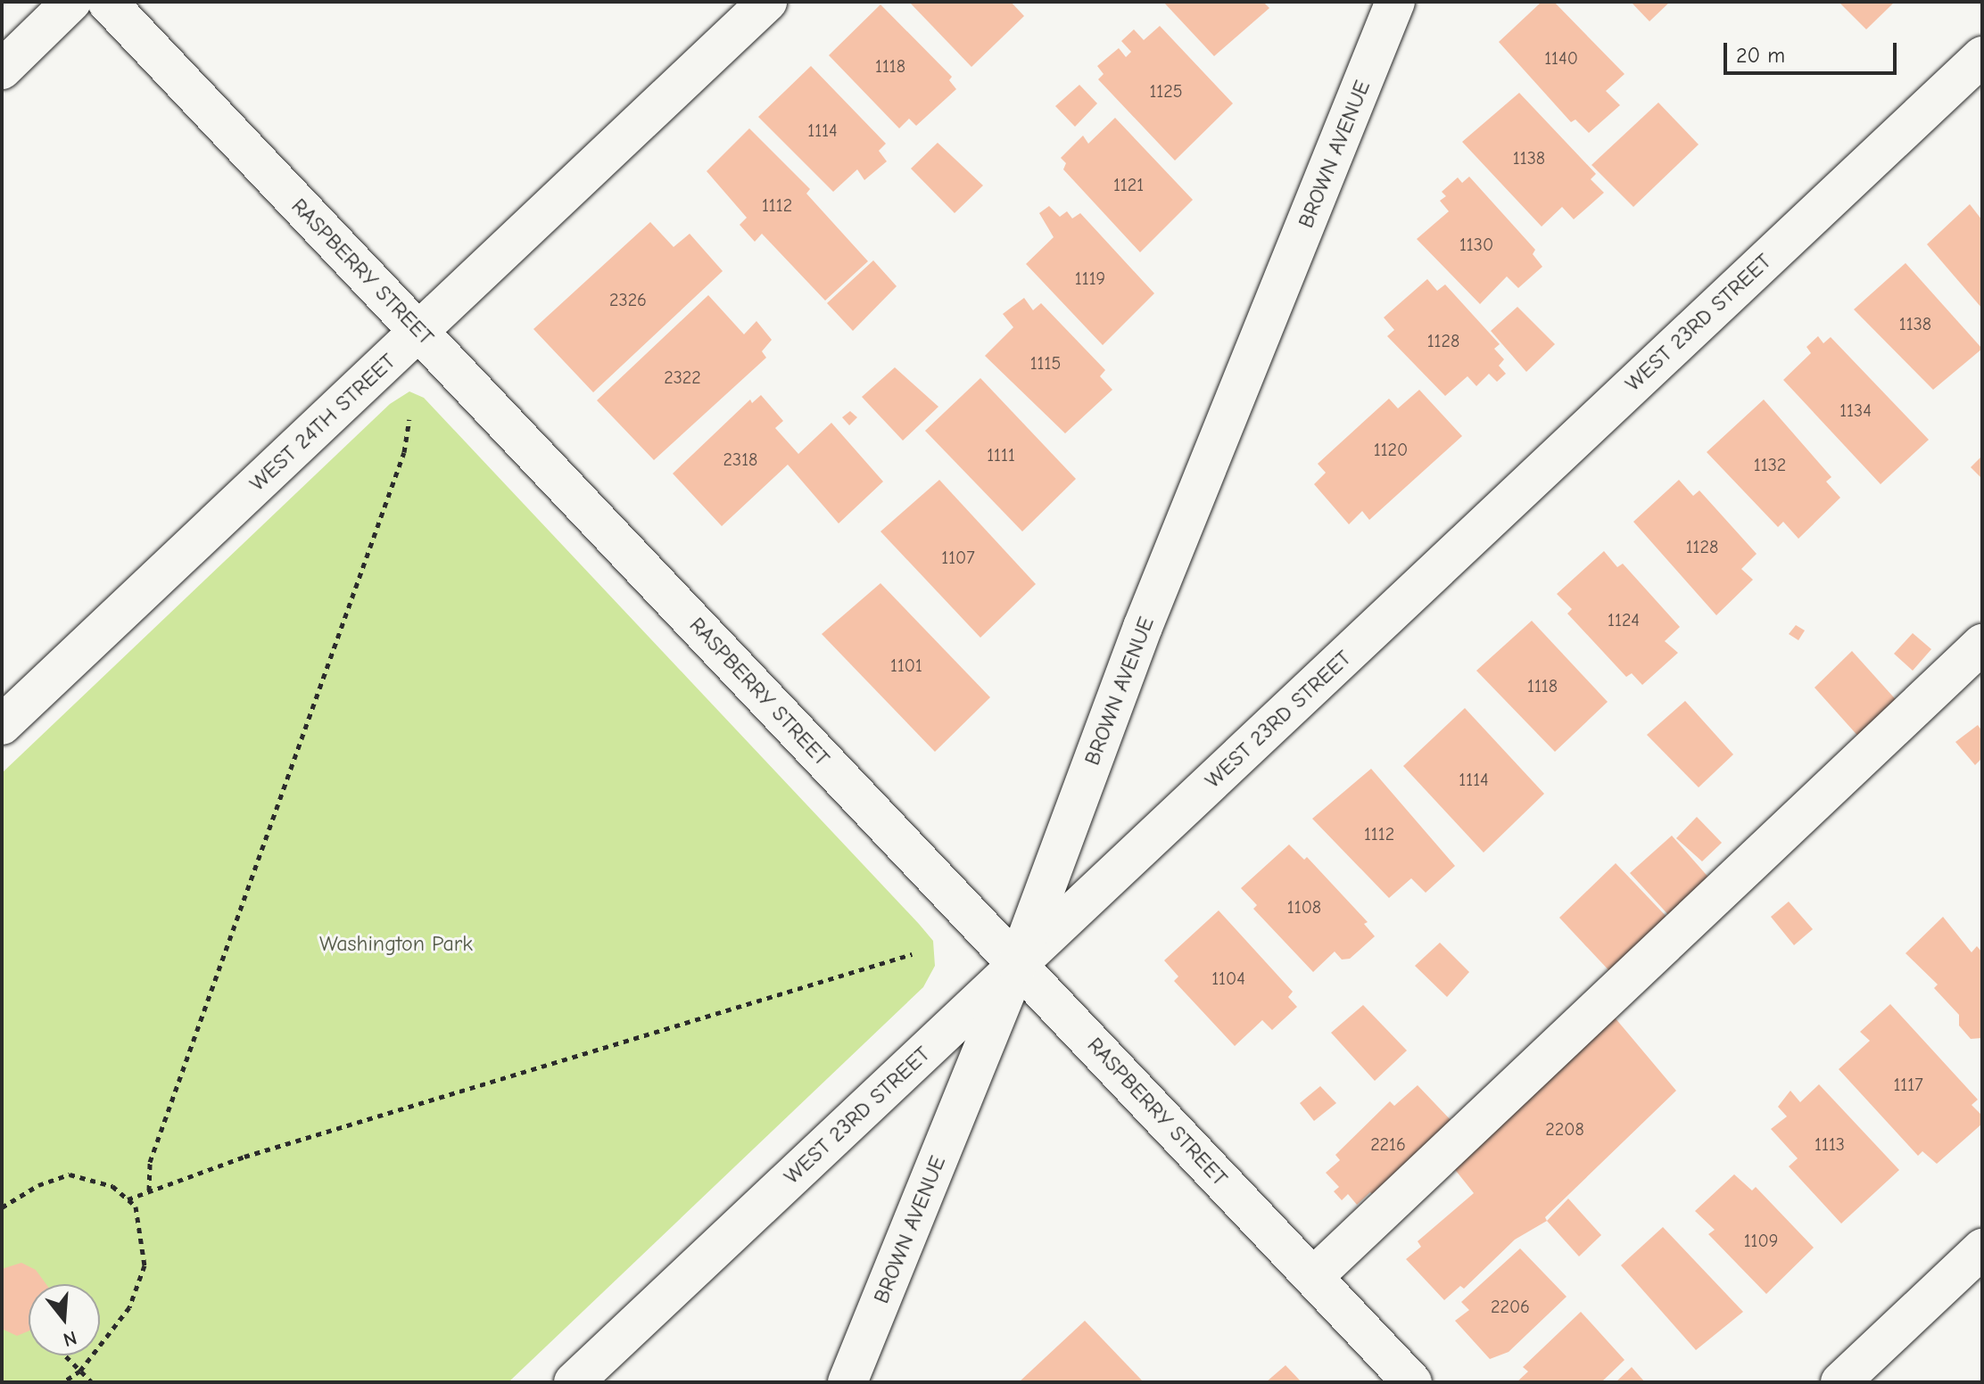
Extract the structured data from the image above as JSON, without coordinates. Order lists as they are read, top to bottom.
{
  "streets": {
    "street": [
      "BROWN AVENUE",
      "RASPBERRY STREET",
      "WEST 23RD STREET",
      "WEST 24TH STREET"
    ]
  },
  "crossings": [
    ["BROWN AVENUE", "RASPBERRY STREET"],
    ["BROWN AVENUE", "WEST 23RD STREET"],
    ["RASPBERRY STREET", "WEST 23RD STREET"],
    ["RASPBERRY STREET", "WEST 24TH STREET"]
  ],
  "parks": ["Washington Park"],
  "house_numbers": [
    "1140",
    "1118",
    "1125",
    "1114",
    "1138",
    "1121",
    "1112",
    "1130",
    "1119",
    "2326",
    "1138",
    "1128",
    "1115",
    "2322",
    "1134",
    "1120",
    "1111",
    "2318",
    "1132",
    "1128",
    "1107",
    "1124",
    "1101",
    "1118",
    "1114",
    "1112",
    "1108",
    "1104",
    "1117",
    "2208",
    "2216",
    "1113",
    "1109",
    "2206"
  ],
  "scale_bar": "20 m",
  "north": "bottom"
}
